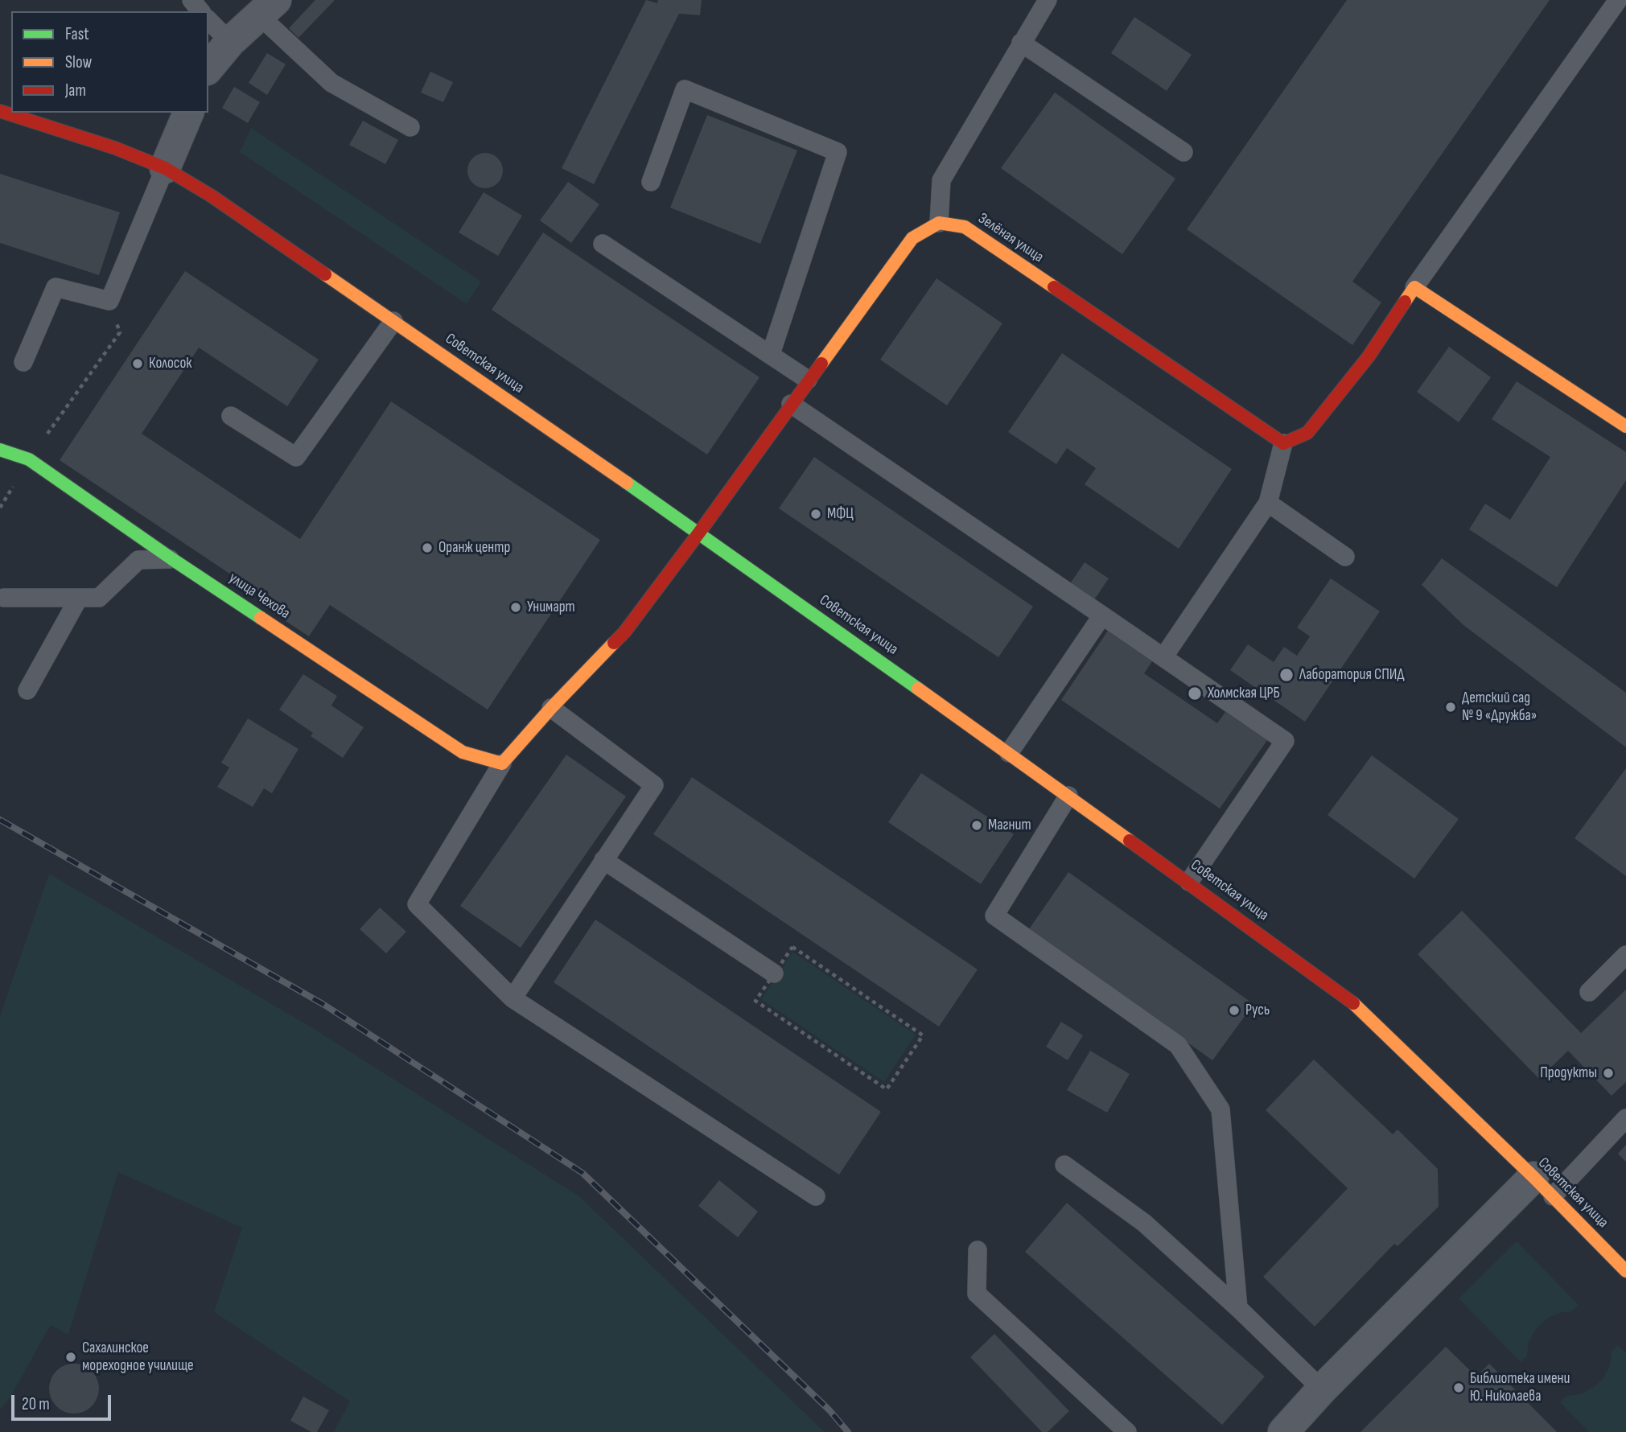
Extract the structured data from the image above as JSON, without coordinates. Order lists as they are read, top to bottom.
{
  "streets": {
    "street": ["Зелёная улица", "Советская улица", "улица Чехова"]
  },
  "places": [
    "Колосок",
    "МФЦ",
    "Оранж центр",
    "Унимарт",
    "Лаборатория СПИД",
    "Холмская ЦРБ",
    "Детский сад № 9 «Дружба»",
    "Магнит",
    "Русь",
    "Продукты",
    "Сахалинское мореходное училище",
    "Библиотека имени Ю. Николаева"
  ],
  "legend": ["Fast", "Slow", "Jam"],
  "scale_bar": "20 m"
}
